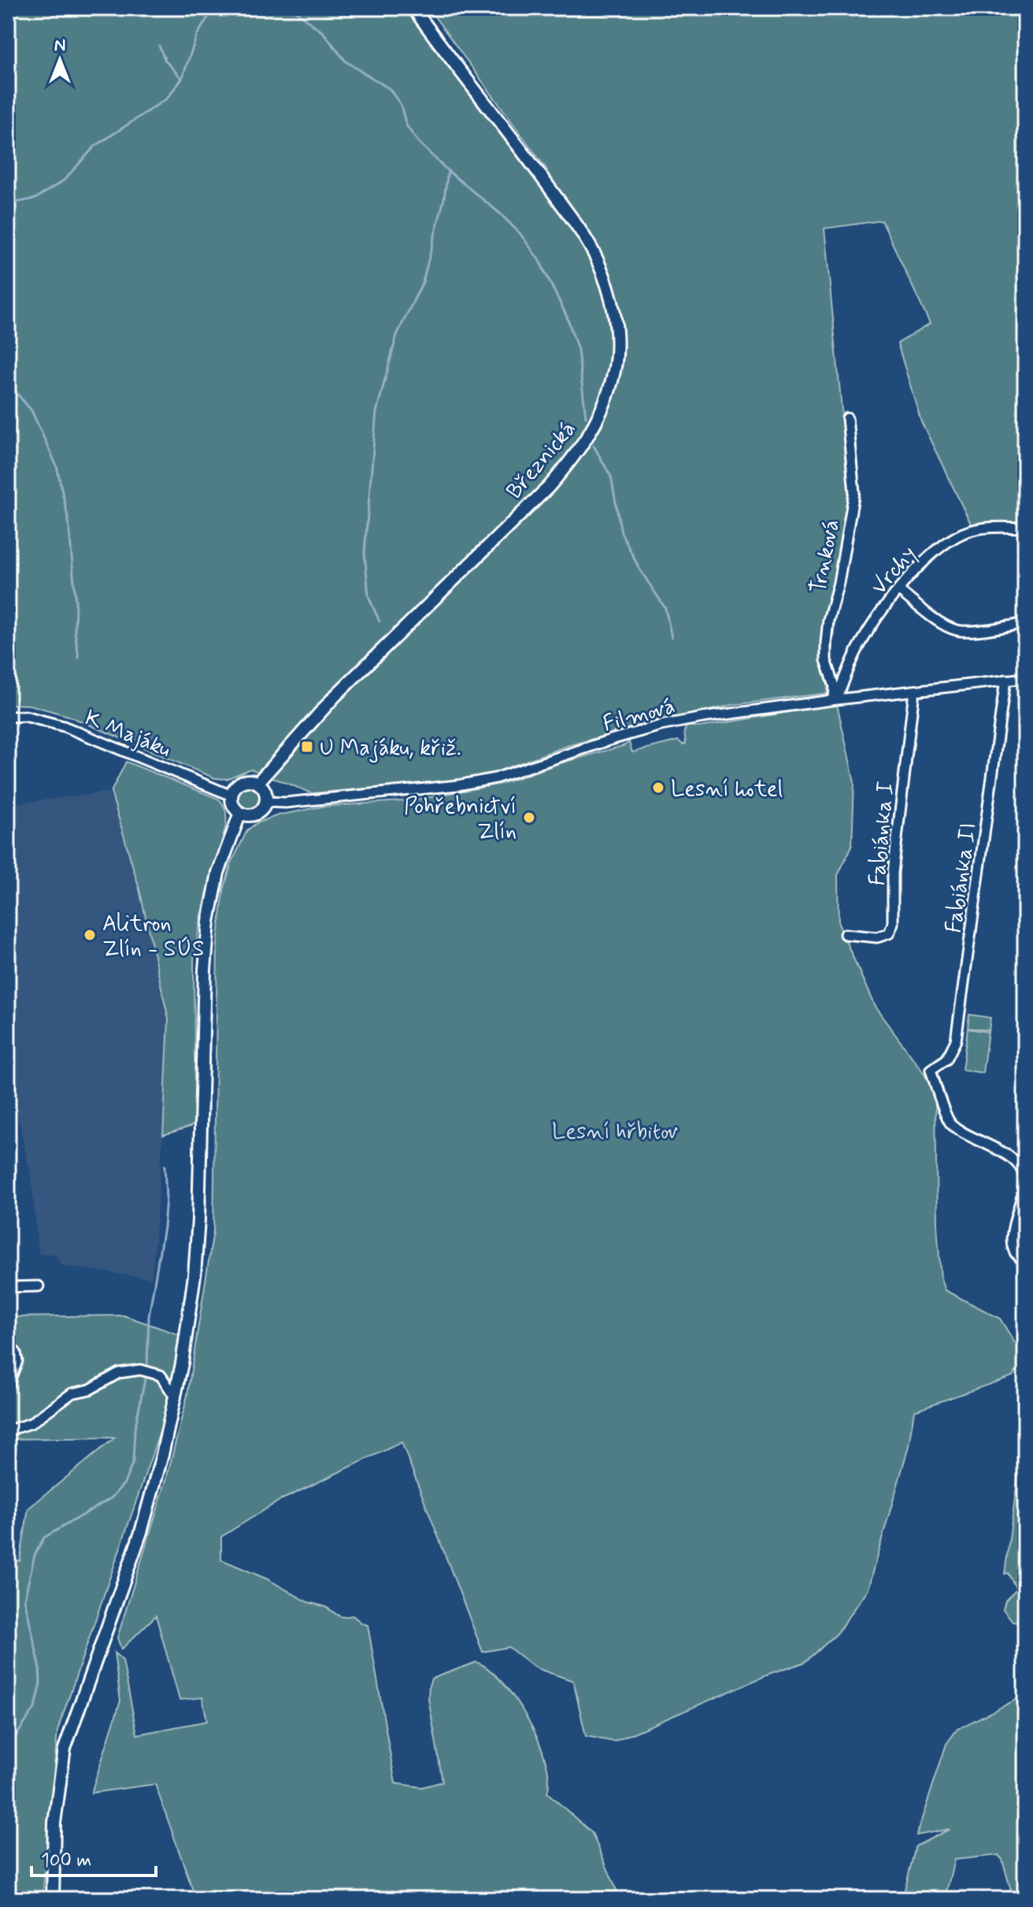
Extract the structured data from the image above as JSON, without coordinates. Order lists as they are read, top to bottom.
{
  "streets": {
    "main road": ["Březnická"],
    "street": [
      "Trnková",
      "Vrchy",
      "Filmová",
      "K Majáku",
      "Fabiánka I",
      "Fabiánka II"
    ]
  },
  "crossings": [
    ["Březnická", "Filmová"],
    ["Březnická", "K Majáku"],
    ["Trnková", "Vrchy"],
    ["Trnková", "Filmová"],
    ["Vrchy", "Filmová"],
    ["Filmová", "K Majáku"],
    ["Filmová", "Fabiánka I"],
    ["Filmová", "Fabiánka II"]
  ],
  "parks": ["Lesní hřbitov"],
  "places": {
    "transit": ["U Majáku, křiž."],
    "other": ["Lesní hotel", "Pohřebnictví Zlín", "Alitron Zlín - SÚS"]
  },
  "scale_bar": "100 m",
  "north": "top"
}
